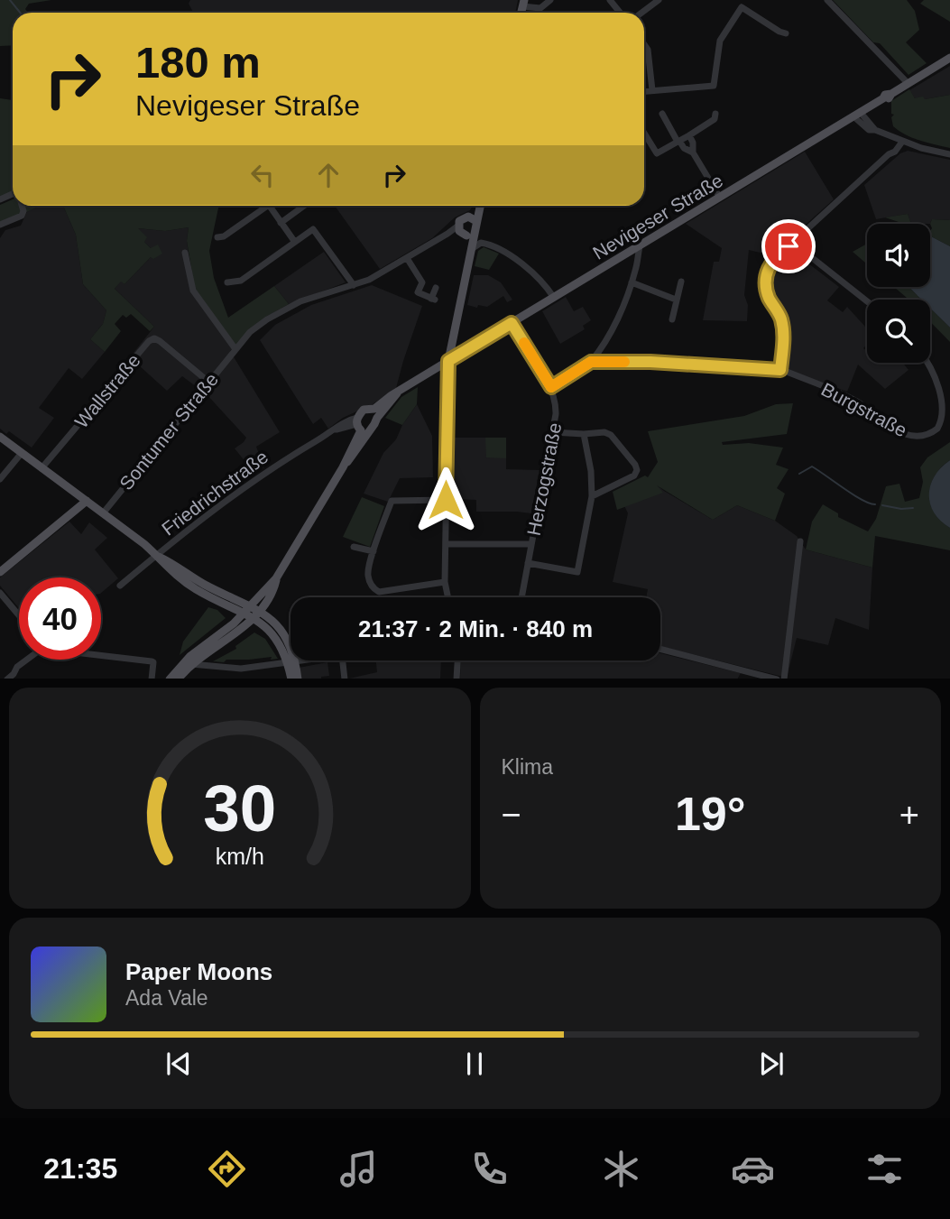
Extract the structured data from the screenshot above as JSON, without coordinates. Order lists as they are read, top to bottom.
{
  "streets": {
    "main road": ["Nevigeser Straße"],
    "street": [
      "Wallstraße",
      "Burgstraße",
      "Sontumer Straße",
      "Herzogstraße",
      "Friedrichstraße"
    ]
  },
  "crossings": [
    ["Nevigeser Straße", "Herzogstraße"],
    ["Wallstraße", "Sontumer Straße"]
  ],
  "page": {
    "turn": ["180 m", "Nevigeser Straße"],
    "limit": "40",
    "trip": "21:37 · 2 Min. · 840 m",
    "tile": "Klima",
    "heat": ["−", "19°", "+"],
    "song": ["Paper Moons", "Ada Vale"],
    "tabs": "21:35",
    "gauge": ["30", "km/h"]
  }
}
